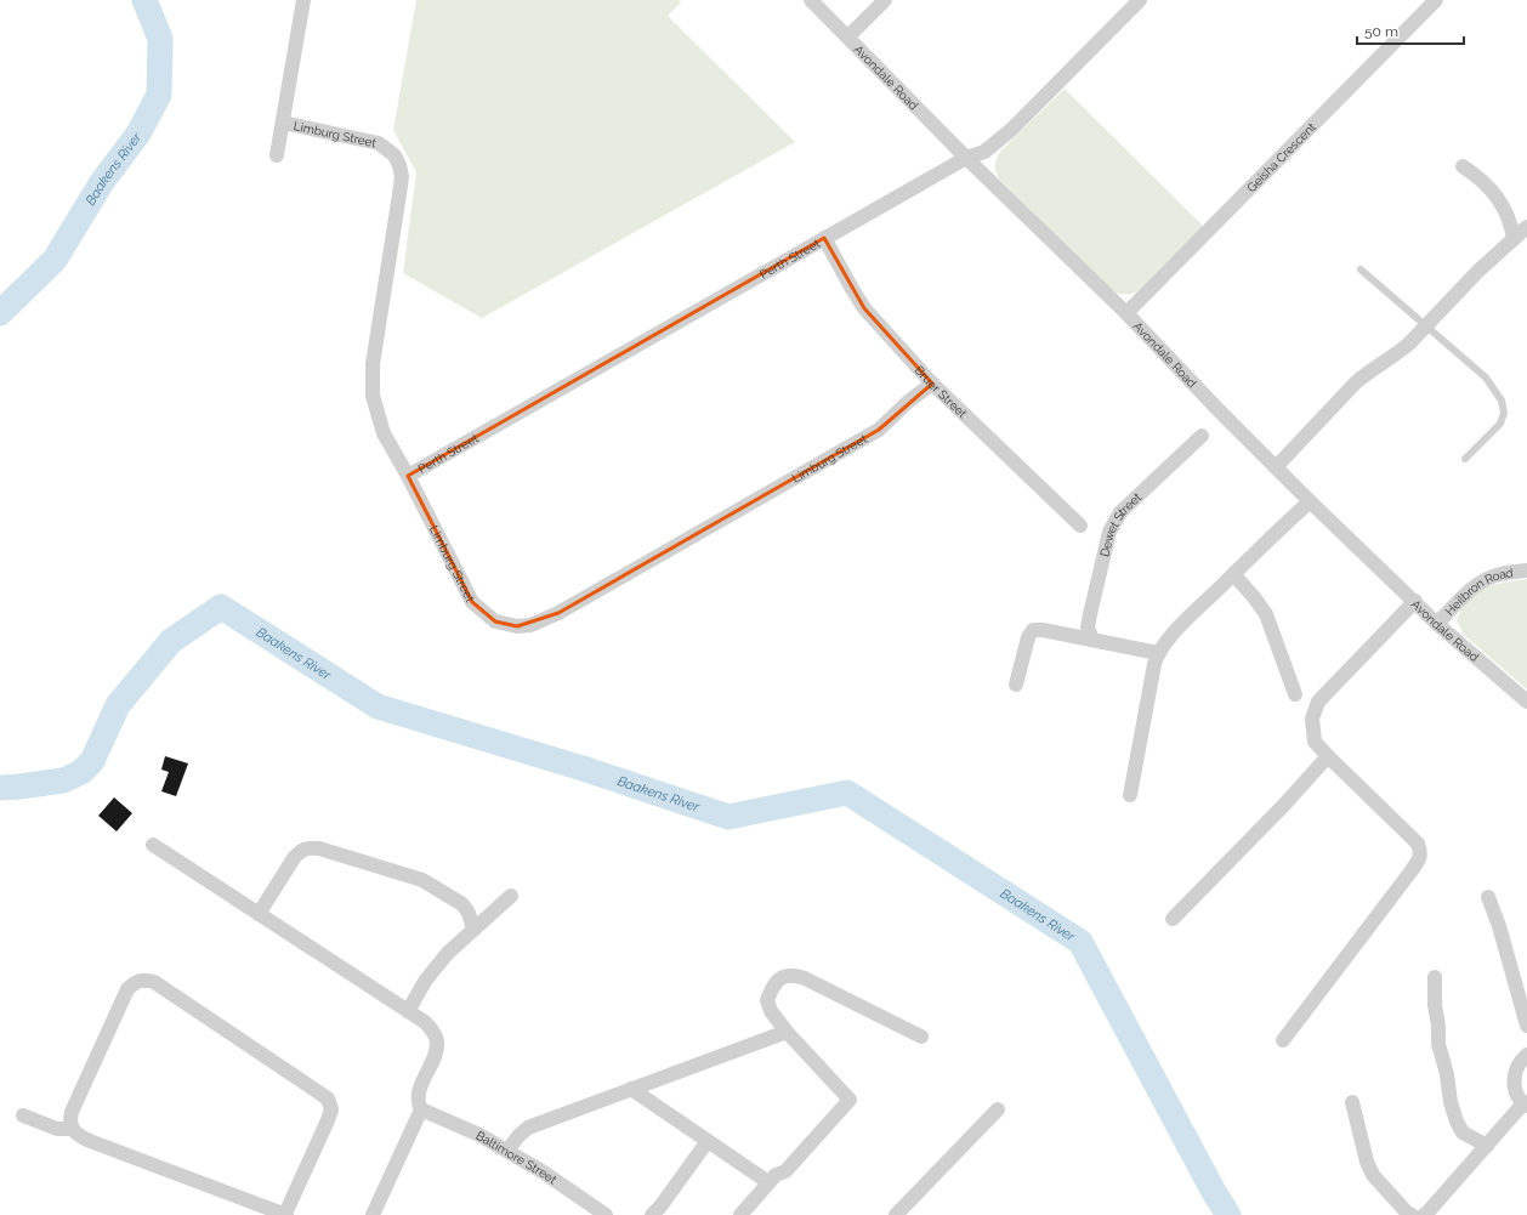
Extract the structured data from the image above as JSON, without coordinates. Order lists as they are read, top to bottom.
{
  "streets": {
    "street": [
      "Avondale Road",
      "Limburg Street",
      "Geisha Crescent",
      "Perth Street",
      "Bruer Street",
      "Dewet Street",
      "Heilbron Road",
      "Baltimore Street"
    ]
  },
  "crossings": [
    ["Avondale Road", "Geisha Crescent"],
    ["Avondale Road", "Perth Street"],
    ["Avondale Road", "Heilbron Road"],
    ["Limburg Street", "Perth Street"],
    ["Limburg Street", "Bruer Street"],
    ["Perth Street", "Bruer Street"]
  ],
  "water": ["Baakens River"],
  "scale_bar": "50 m"
}
